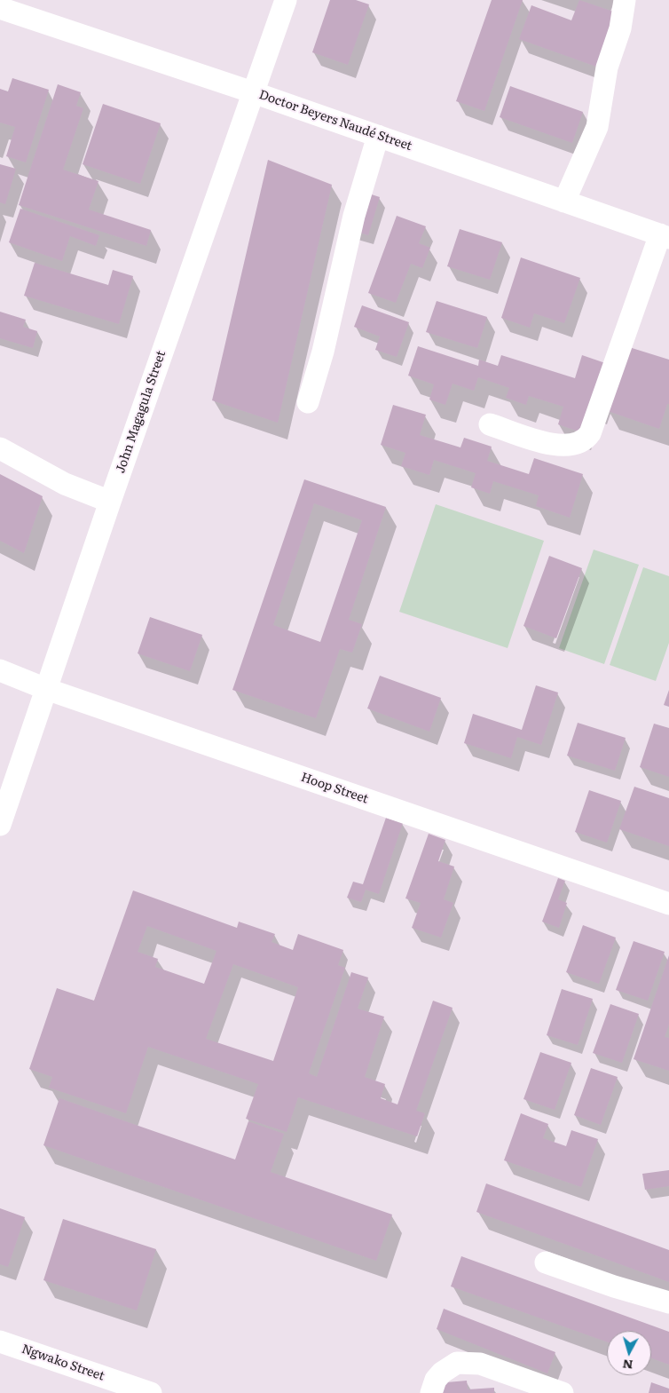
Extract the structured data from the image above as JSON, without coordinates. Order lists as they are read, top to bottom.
{
  "streets": {
    "street": [
      "Doctor Beyers Naudé Street",
      "John Magagula Street",
      "Hoop Street",
      "Ngwako Street"
    ]
  },
  "crossings": [
    ["Doctor Beyers Naudé Street", "John Magagula Street"],
    ["John Magagula Street", "Hoop Street"]
  ],
  "north": "bottom"
}
